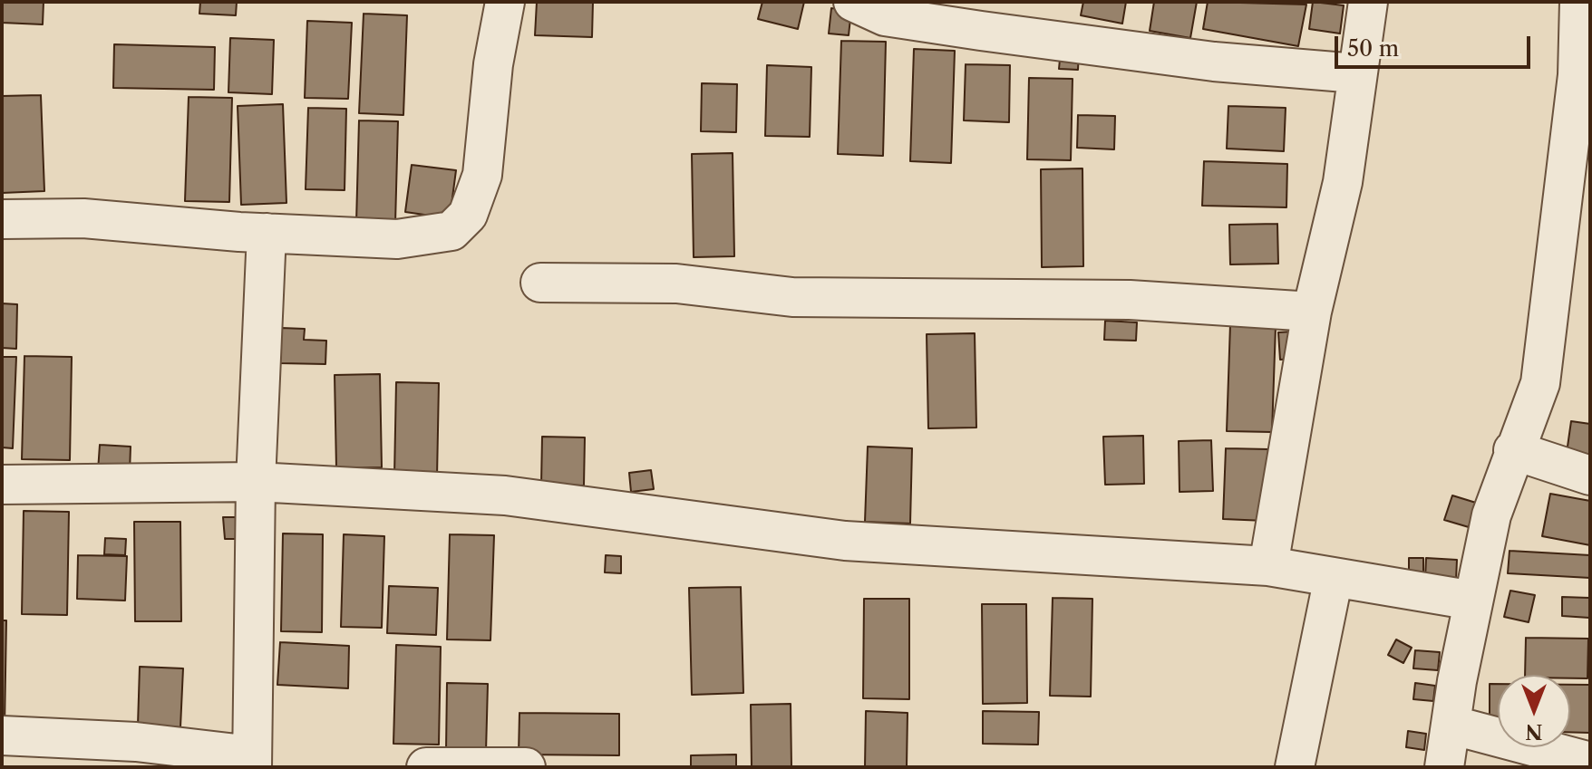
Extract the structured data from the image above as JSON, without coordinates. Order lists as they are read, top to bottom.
{
  "scale_bar": "50 m",
  "north": "bottom"
}
